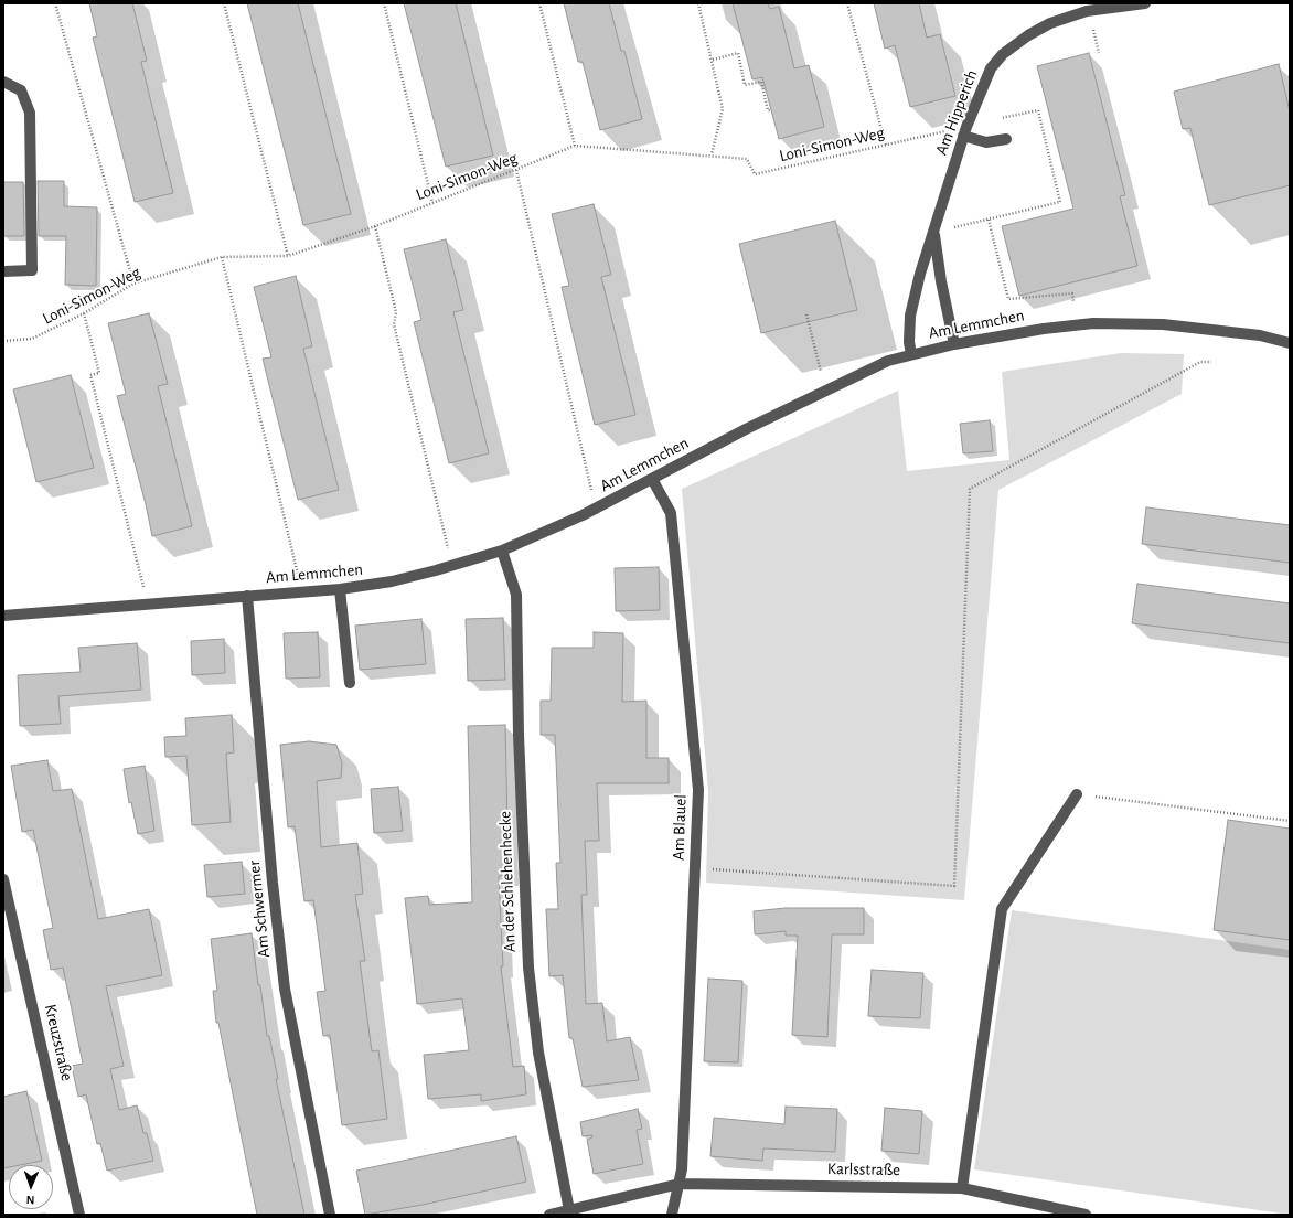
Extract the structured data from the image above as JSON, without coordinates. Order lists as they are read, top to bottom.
{
  "streets": {
    "street": [
      "Am Hipperich",
      "Am Lemmchen",
      "Am Blauel",
      "An der Schlehenhecke",
      "Am Schwermer",
      "Kreuzstraße",
      "Karlsstraße"
    ],
    "path": ["Loni-Simon-Weg"]
  },
  "crossings": [
    ["Am Hipperich", "Am Lemmchen"],
    ["Am Lemmchen", "Am Blauel"],
    ["Am Lemmchen", "An der Schlehenhecke"],
    ["Am Lemmchen", "Am Schwermer"],
    ["Am Blauel", "Karlsstraße"],
    ["An der Schlehenhecke", "Karlsstraße"]
  ],
  "north": "bottom"
}
